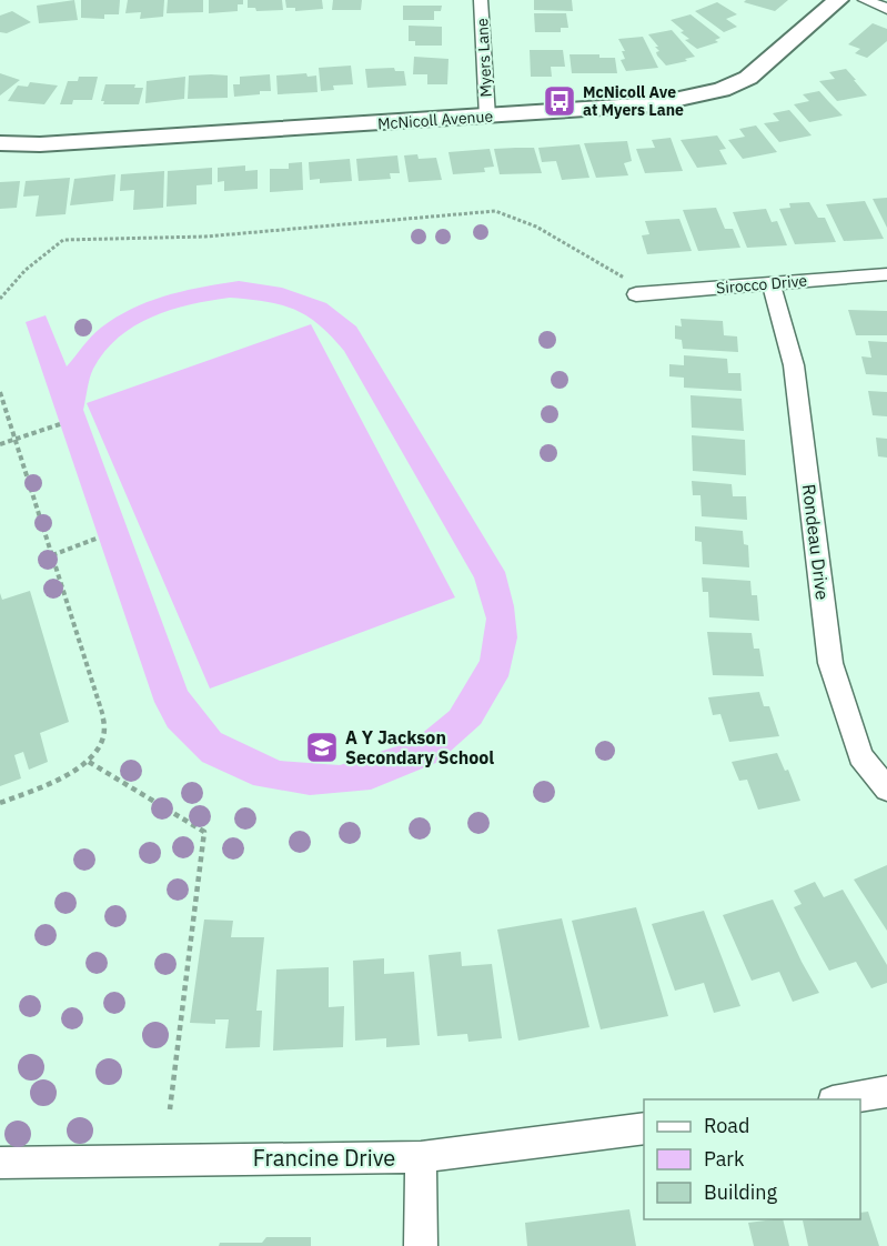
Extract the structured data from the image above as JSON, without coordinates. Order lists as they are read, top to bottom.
{
  "streets": {
    "street": [
      "Myers Lane",
      "McNicoll Avenue",
      "Sirocco Drive",
      "Rondeau Drive",
      "Francine Drive"
    ]
  },
  "crossings": [
    ["Myers Lane", "McNicoll Avenue"],
    ["Sirocco Drive", "Rondeau Drive"]
  ],
  "places": {
    "bus stop": ["McNicoll Ave at Myers Lane"],
    "school or university": ["A Y Jackson Secondary School"]
  },
  "legend": ["Road", "Park", "Building"]
}
